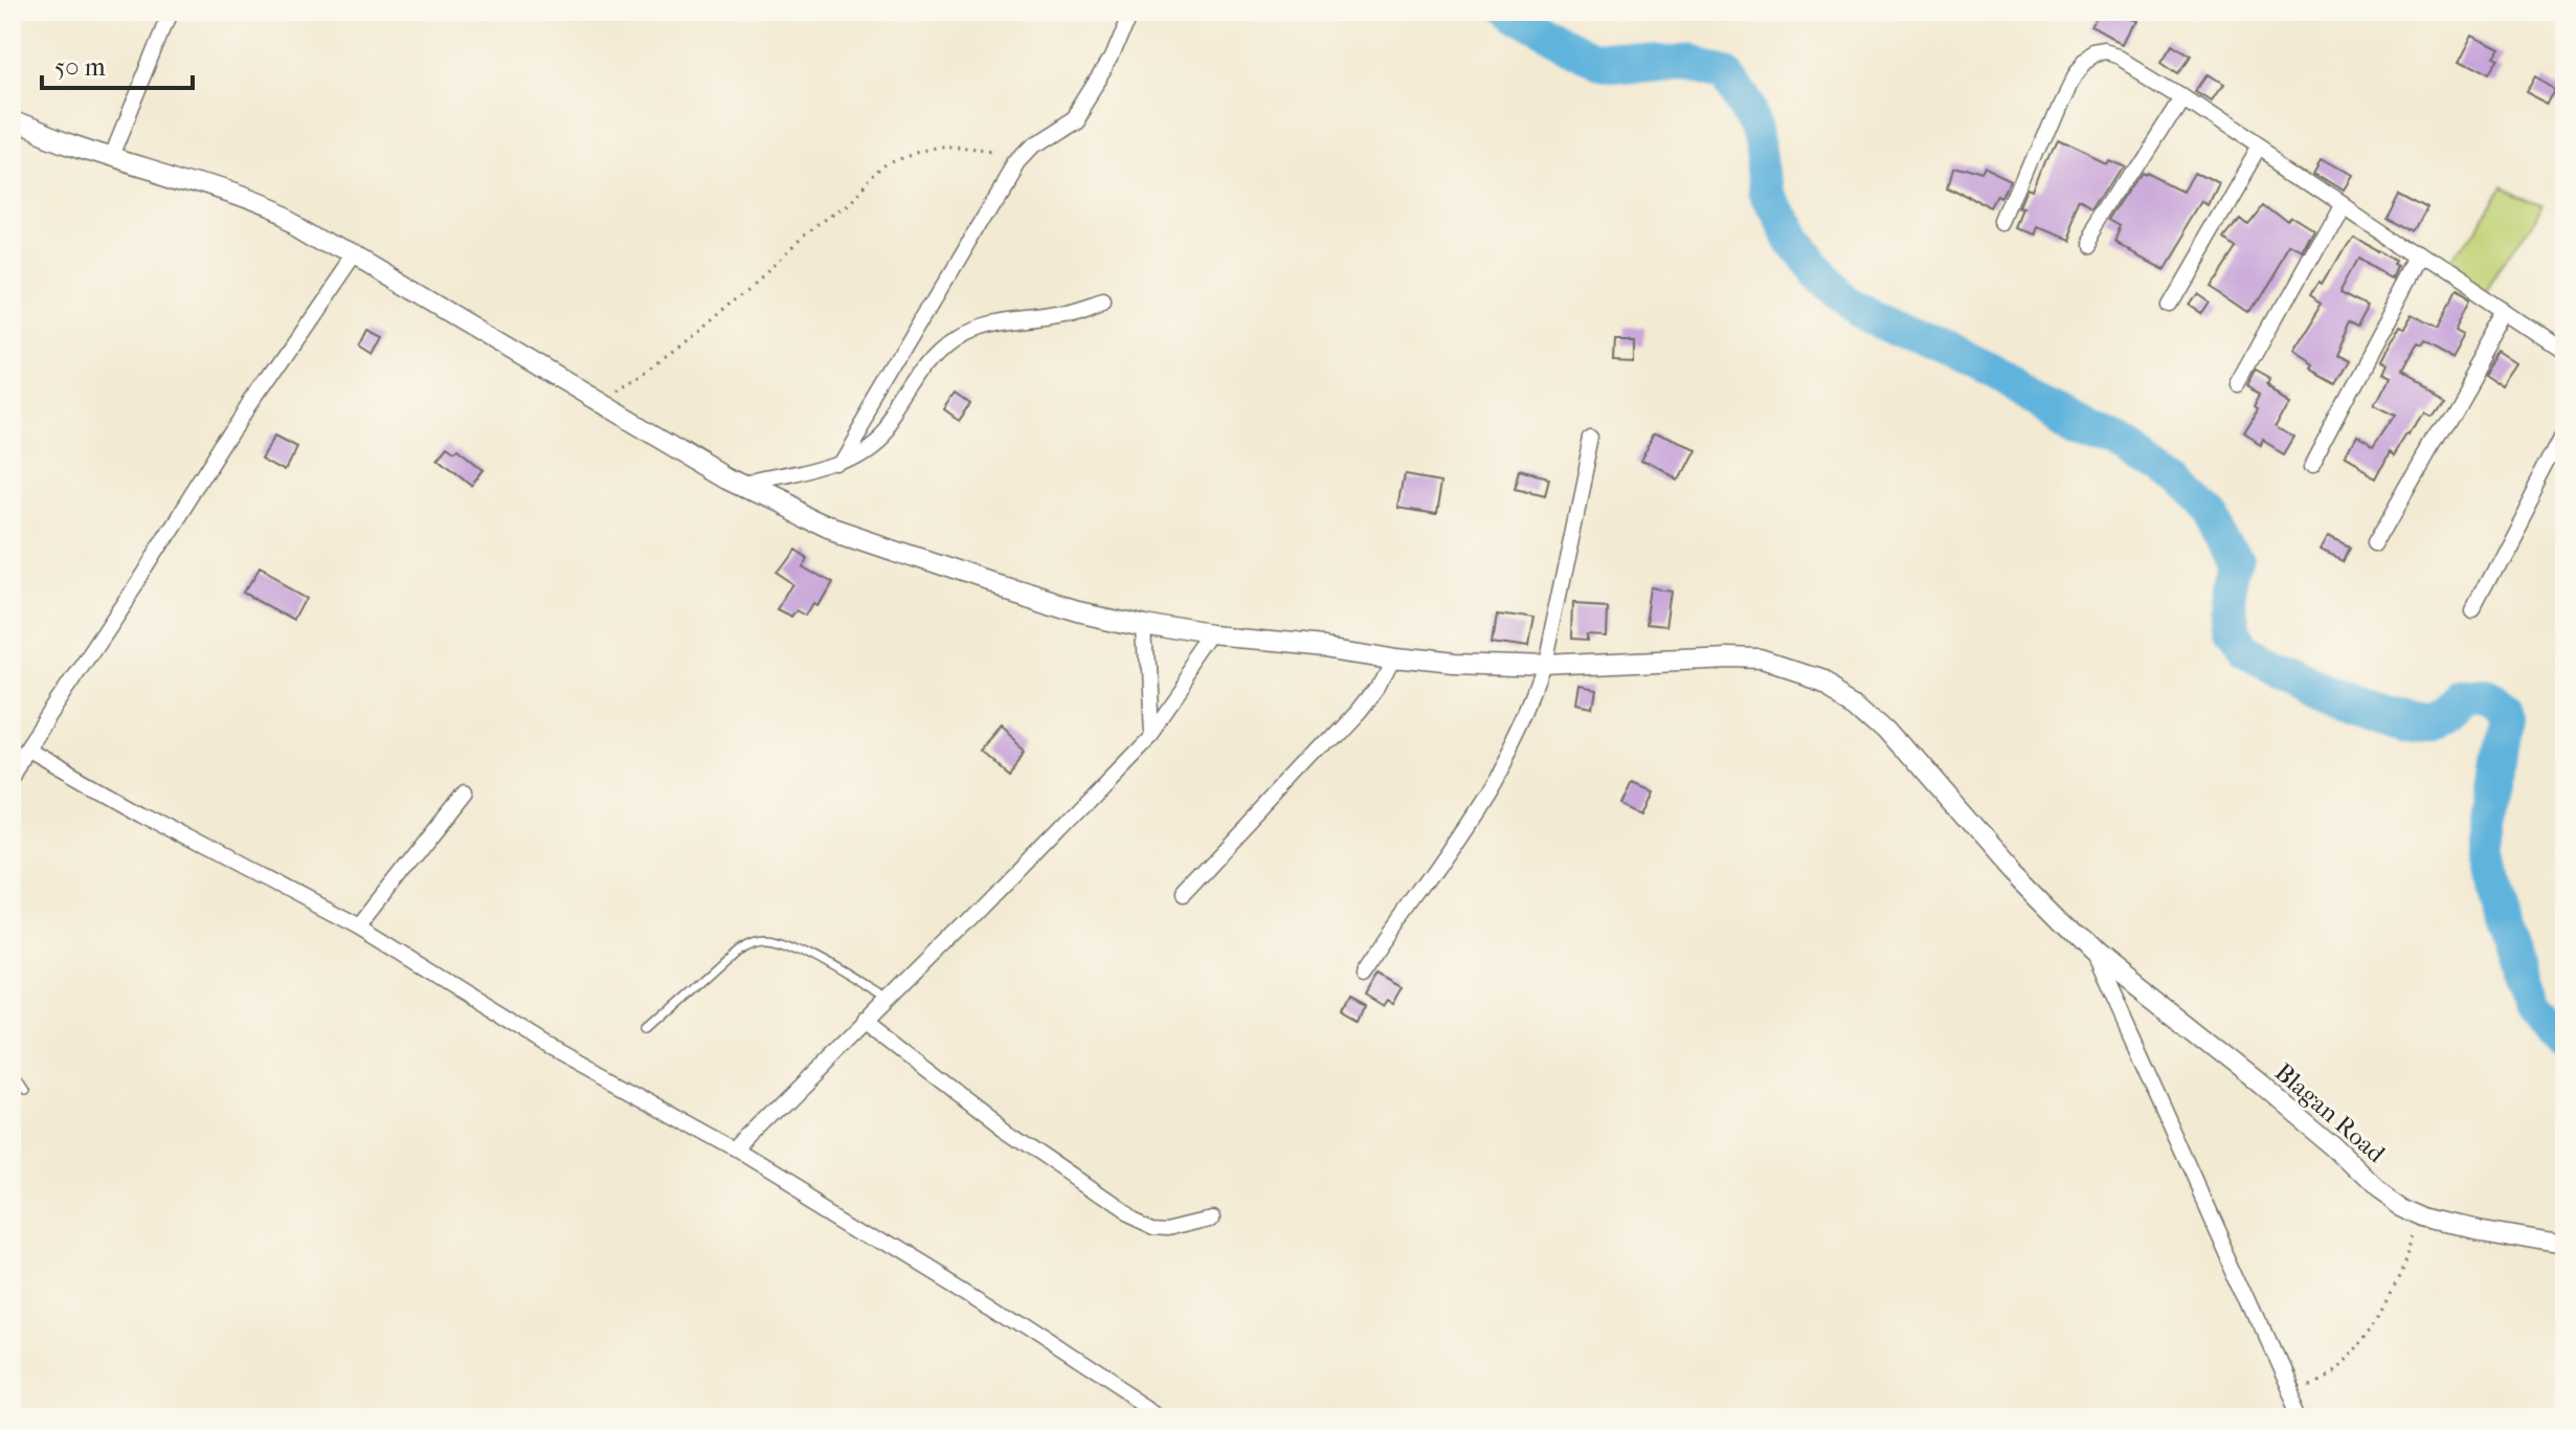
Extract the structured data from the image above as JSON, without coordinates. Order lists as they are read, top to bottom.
{
  "streets": {
    "street": ["Blagan Road"]
  },
  "scale_bar": "50 m"
}
